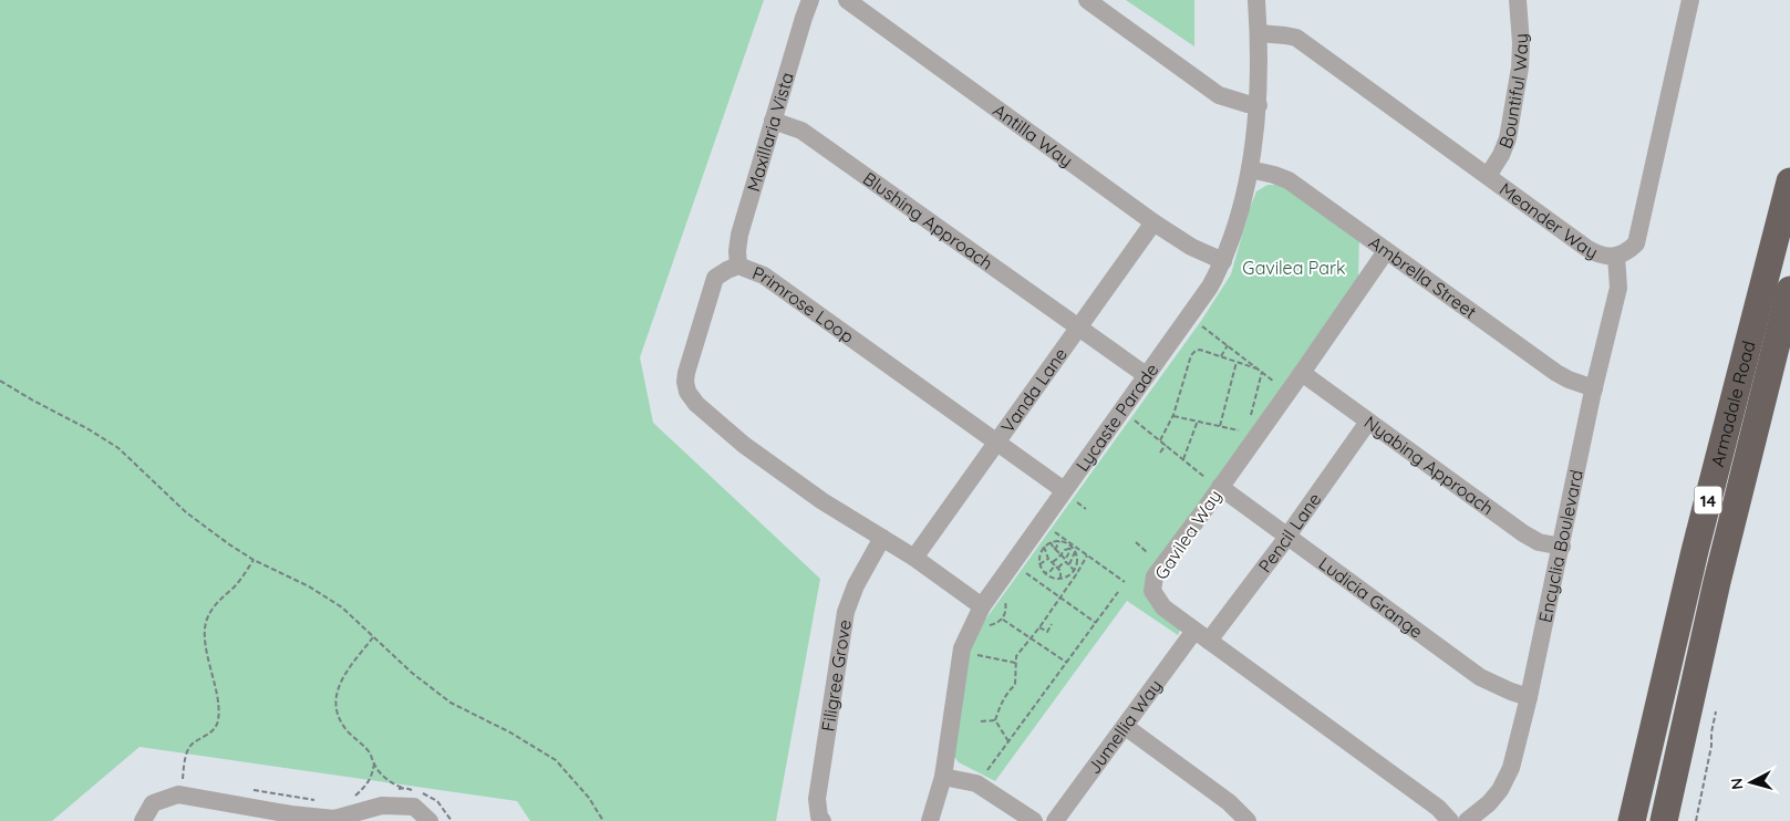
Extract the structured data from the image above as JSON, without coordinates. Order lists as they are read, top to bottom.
{
  "streets": {
    "highway": ["Armadale Road", "14"],
    "street": [
      "Bountiful Way",
      "Maxillaria Vista",
      "Antilla Way",
      "Meander Way",
      "Blushing Approach",
      "Ambrella Street",
      "Primrose Loop",
      "Vanda Lane",
      "Lycaste Parade",
      "Nyabing Approach",
      "Pencil Lane",
      "Gavilea Way",
      "Encyclia Boulevard",
      "Ludicia Grange",
      "Filigree Grove",
      "Jumellia Way"
    ]
  },
  "crossings": [
    ["Bountiful Way", "Meander Way"],
    ["Maxillaria Vista", "Blushing Approach"],
    ["Maxillaria Vista", "Primrose Loop"],
    ["Antilla Way", "Vanda Lane"],
    ["Antilla Way", "Lycaste Parade"],
    ["Meander Way", "Lycaste Parade"],
    ["Meander Way", "Encyclia Boulevard"],
    ["Blushing Approach", "Vanda Lane"],
    ["Blushing Approach", "Lycaste Parade"],
    ["Ambrella Street", "Lycaste Parade"],
    ["Ambrella Street", "Gavilea Way"],
    ["Ambrella Street", "Encyclia Boulevard"],
    ["Primrose Loop", "Vanda Lane"],
    ["Primrose Loop", "Lycaste Parade"],
    ["Primrose Loop", "Filigree Grove"],
    ["Nyabing Approach", "Pencil Lane"],
    ["Nyabing Approach", "Gavilea Way"],
    ["Nyabing Approach", "Encyclia Boulevard"],
    ["Pencil Lane", "Gavilea Way"],
    ["Pencil Lane", "Ludicia Grange"],
    ["Pencil Lane", "Jumellia Way"],
    ["Gavilea Way", "Ludicia Grange"],
    ["Gavilea Way", "Jumellia Way"],
    ["Encyclia Boulevard", "Ludicia Grange"]
  ],
  "parks": ["Gavilea Park"],
  "north": "left"
}
